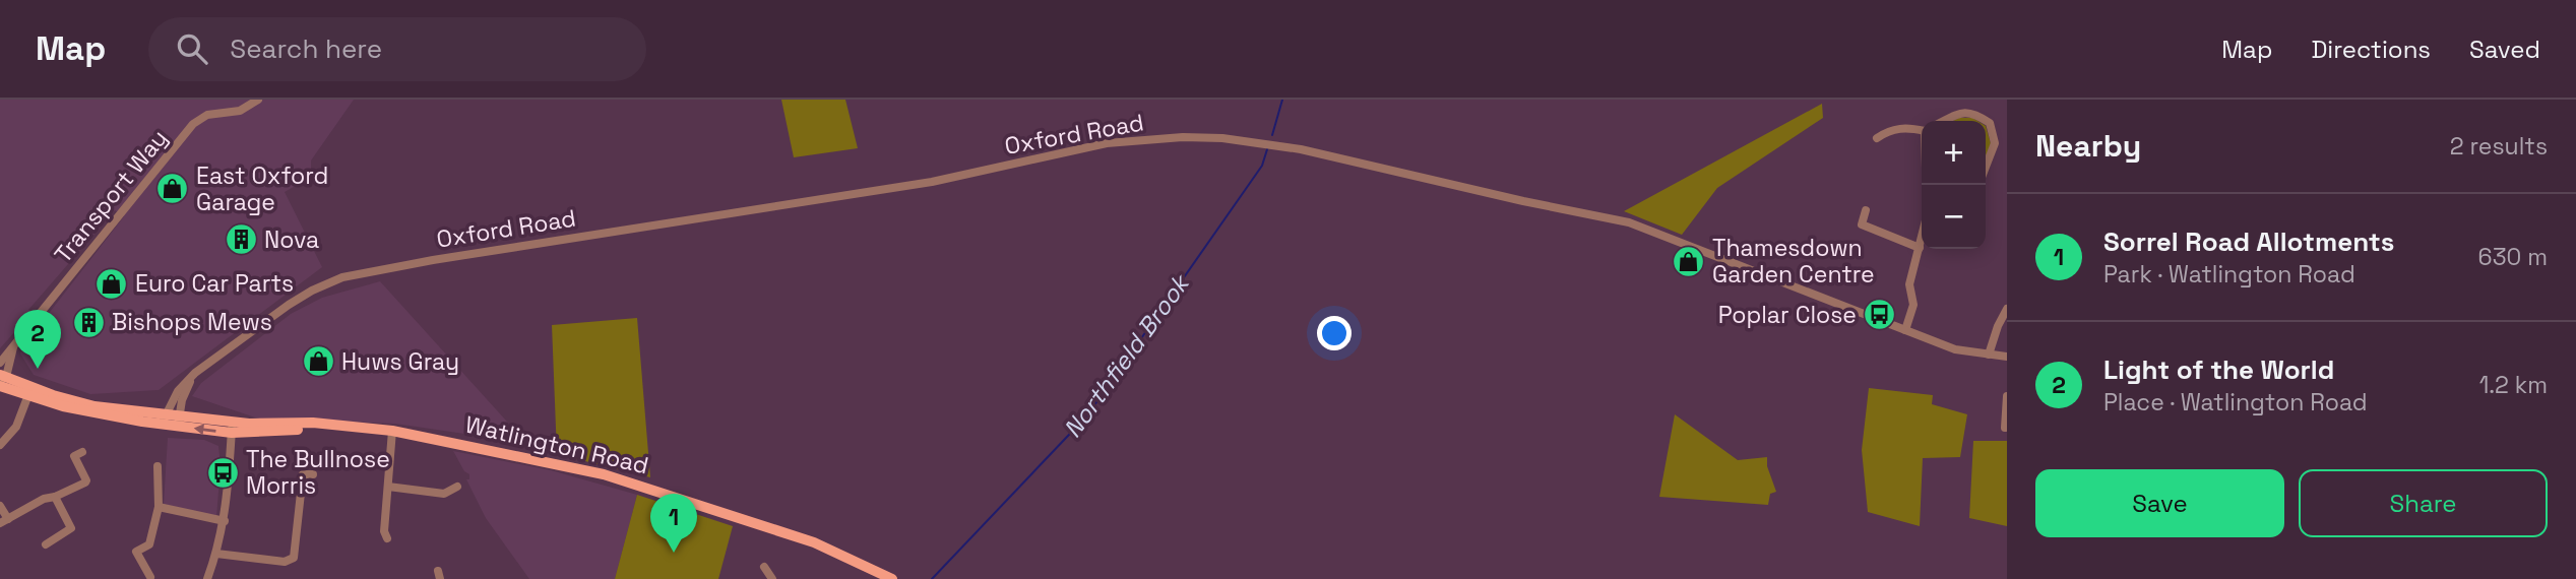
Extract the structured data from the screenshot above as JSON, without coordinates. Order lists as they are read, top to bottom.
{
  "streets": {
    "main road": ["Watlington Road"],
    "street": ["Oxford Road", "Transport Way"]
  },
  "crossings": [
    ["Oxford Road", "Watlington Road"],
    ["Transport Way", "Watlington Road"]
  ],
  "water": ["Northfield Brook"],
  "places": {
    "shop": [
      "East Oxford Garage",
      "Thamesdown Garden Centre",
      "Euro Car Parts",
      "Huws Gray"
    ],
    "building": ["Nova", "Bishops Mews"],
    "bus stop": ["Poplar Close", "The Bullnose Morris"]
  },
  "page": {
    "header": "Map",
    "search": "Search here",
    "nav": ["Map", "Directions", "Saved"],
    "heading": ["Nearby", "2 results"],
    "map_buttons": ["+", "−"],
    "list": [
      {
        "mark": "1",
        "name": "Sorrel Road Allotments",
        "note": "Park · Watlington Road",
        "value": "630 m"
      },
      {
        "mark": "2",
        "name": "Light of the World",
        "note": "Place · Watlington Road",
        "value": "1.2 km"
      }
    ],
    "pins": ["2", "1"],
    "buttons": ["Save", "Share"]
  }
}
